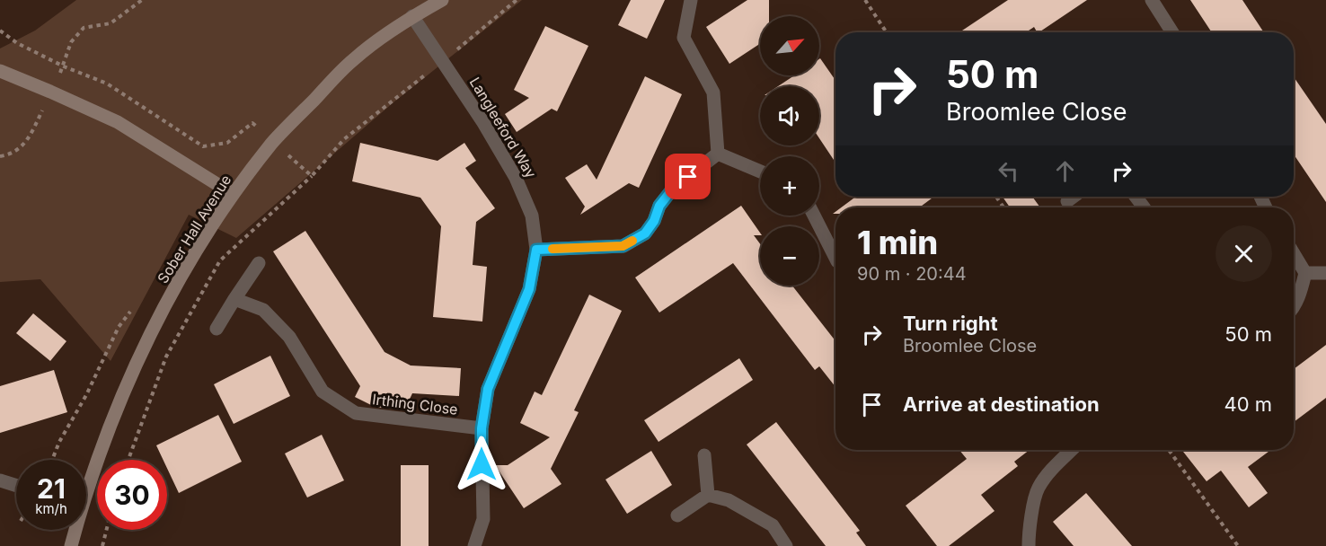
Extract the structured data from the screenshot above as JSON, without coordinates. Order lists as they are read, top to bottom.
{
  "streets": {
    "street": ["Langleeford Way", "Sober Hall Avenue", "Irthing Close"]
  },
  "crossings": [
    ["Langleeford Way", "Sober Hall Avenue"],
    ["Langleeford Way", "Irthing Close"]
  ],
  "north": "top right",
  "page": {
    "map_buttons": ["+", "−"],
    "turn": ["50 m", "Broomlee Close"],
    "heading": ["1 min", "90 m · 20:44"],
    "list": [
      {
        "name": "Turn right",
        "note": "Broomlee Close",
        "value": "50 m"
      },
      {
        "name": "Arrive at destination",
        "value": "40 m"
      }
    ],
    "speed": "21 km/h",
    "limit": "30"
  }
}
